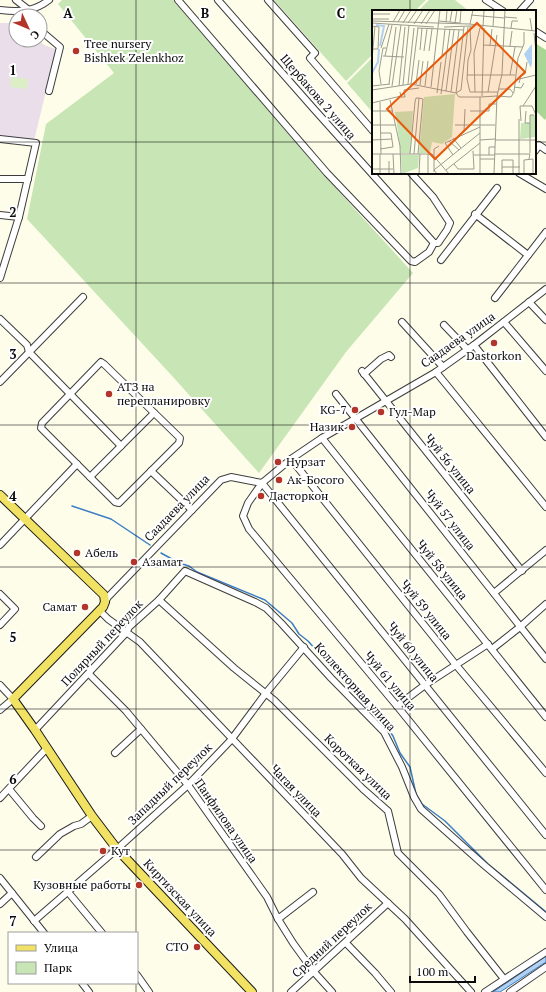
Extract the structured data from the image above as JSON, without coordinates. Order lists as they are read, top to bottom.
{
  "streets": {
    "main road": ["Саадаева улица", "Киргизская улица"],
    "street": [
      "Щербакова 2 улица",
      "Чуй 56 улица",
      "Чуй 57 улица",
      "Чуй 58 улица",
      "Чуй 59 улица",
      "Полярный переулок",
      "Чуй 60 улица",
      "Чуй 61 улица",
      "Коллекторная улица",
      "Короткая улица",
      "Западный переулок",
      "Чагая улица",
      "Панфилова улица",
      "Средний переулок"
    ]
  },
  "crossings": [
    ["Саадаева улица", "Чуй 56 улица"],
    ["Саадаева улица", "Чуй 57 улица"],
    ["Саадаева улица", "Чуй 58 улица"],
    ["Саадаева улица", "Чуй 59 улица"],
    ["Саадаева улица", "Чуй 60 улица"],
    ["Саадаева улица", "Чуй 61 улица"],
    ["Саадаева улица", "Чагая улица"],
    ["Саадаева улица", "Киргизская улица"],
    ["Полярный переулок", "Коллекторная улица"],
    ["Полярный переулок", "Короткая улица"],
    ["Полярный переулок", "Чагая улица"],
    ["Полярный переулок", "Панфилова улица"],
    ["Полярный переулок", "Киргизская улица"],
    ["Чуй 60 улица", "Чуй 61 улица"],
    ["Коллекторная улица", "Западный переулок"],
    ["Короткая улица", "Западный переулок"],
    ["Западный переулок", "Чагая улица"],
    ["Западный переулок", "Панфилова улица"],
    ["Западный переулок", "Киргизская улица"],
    ["Чагая улица", "Средний переулок"],
    ["Панфилова улица", "Средний переулок"]
  ],
  "places": [
    "Tree nursery Bishkek Zelenkhoz",
    "Dastorkon",
    "АТЗ на перепланировку",
    "KG-7",
    "Гул-Мар",
    "Назик",
    "Нурзат",
    "Ак-Босого",
    "Дасторкон",
    "Абель",
    "Азамат",
    "Самат",
    "Кут",
    "Кузовные работы",
    "СТО"
  ],
  "legend": ["Улица", "Парк"],
  "scale_bar": "100 m",
  "north": "bottom right",
  "grid": {
    "columns": ["A", "B", "C"],
    "rows": [
      "1",
      "2",
      "3",
      "4",
      "5",
      "6",
      "7"
    ]
  }
}
